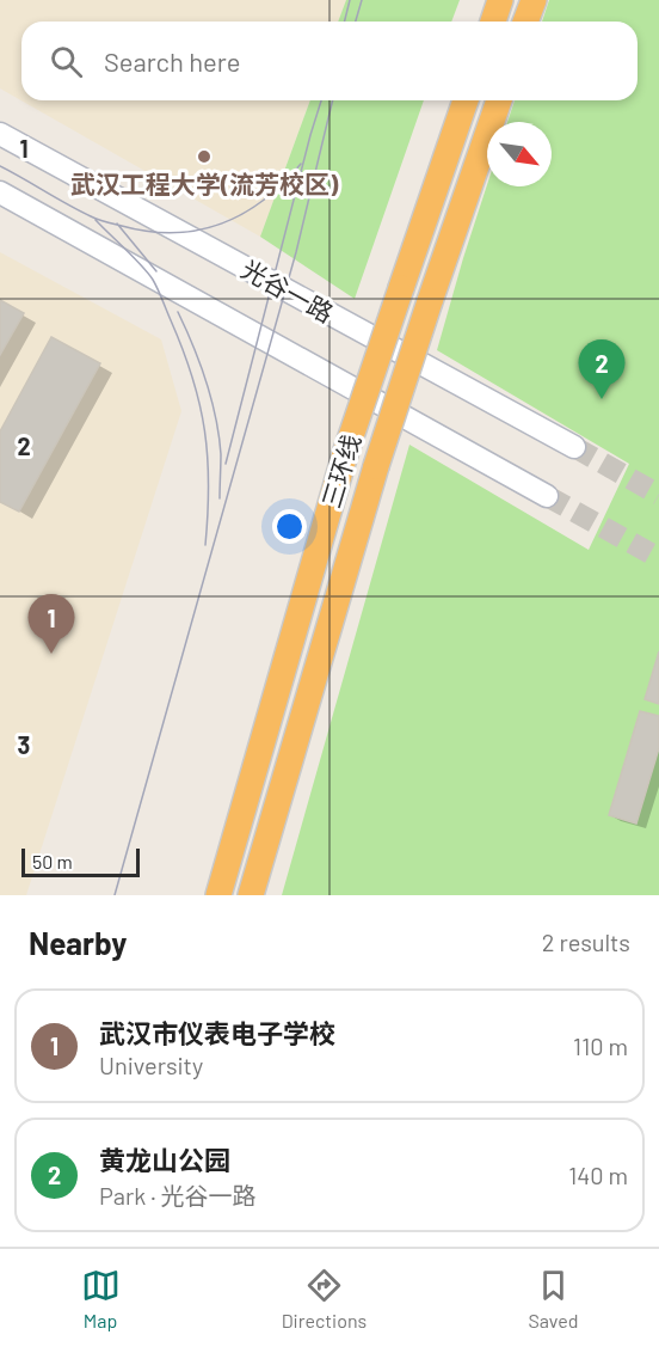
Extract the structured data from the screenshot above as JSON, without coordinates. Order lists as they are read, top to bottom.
{
  "streets": {
    "highway": ["三环线"],
    "main road": ["光谷一路"]
  },
  "places": ["武汉工程大学(流芳校区)"],
  "scale_bar": "50 m",
  "north": "bottom right",
  "page": {
    "search": "Search here",
    "pins": ["2", "1"],
    "scale": "50 m",
    "heading": ["Nearby", "2 results"],
    "list": [
      {
        "mark": "1",
        "name": "武汉市仪表电子学校",
        "note": "University",
        "value": "110 m"
      },
      {
        "mark": "2",
        "name": "黄龙山公园",
        "note": "Park · 光谷一路",
        "value": "140 m"
      }
    ],
    "nav": ["Map", "Directions", "Saved"]
  },
  "grid": {
    "rows": ["1", "2", "3"]
  }
}
